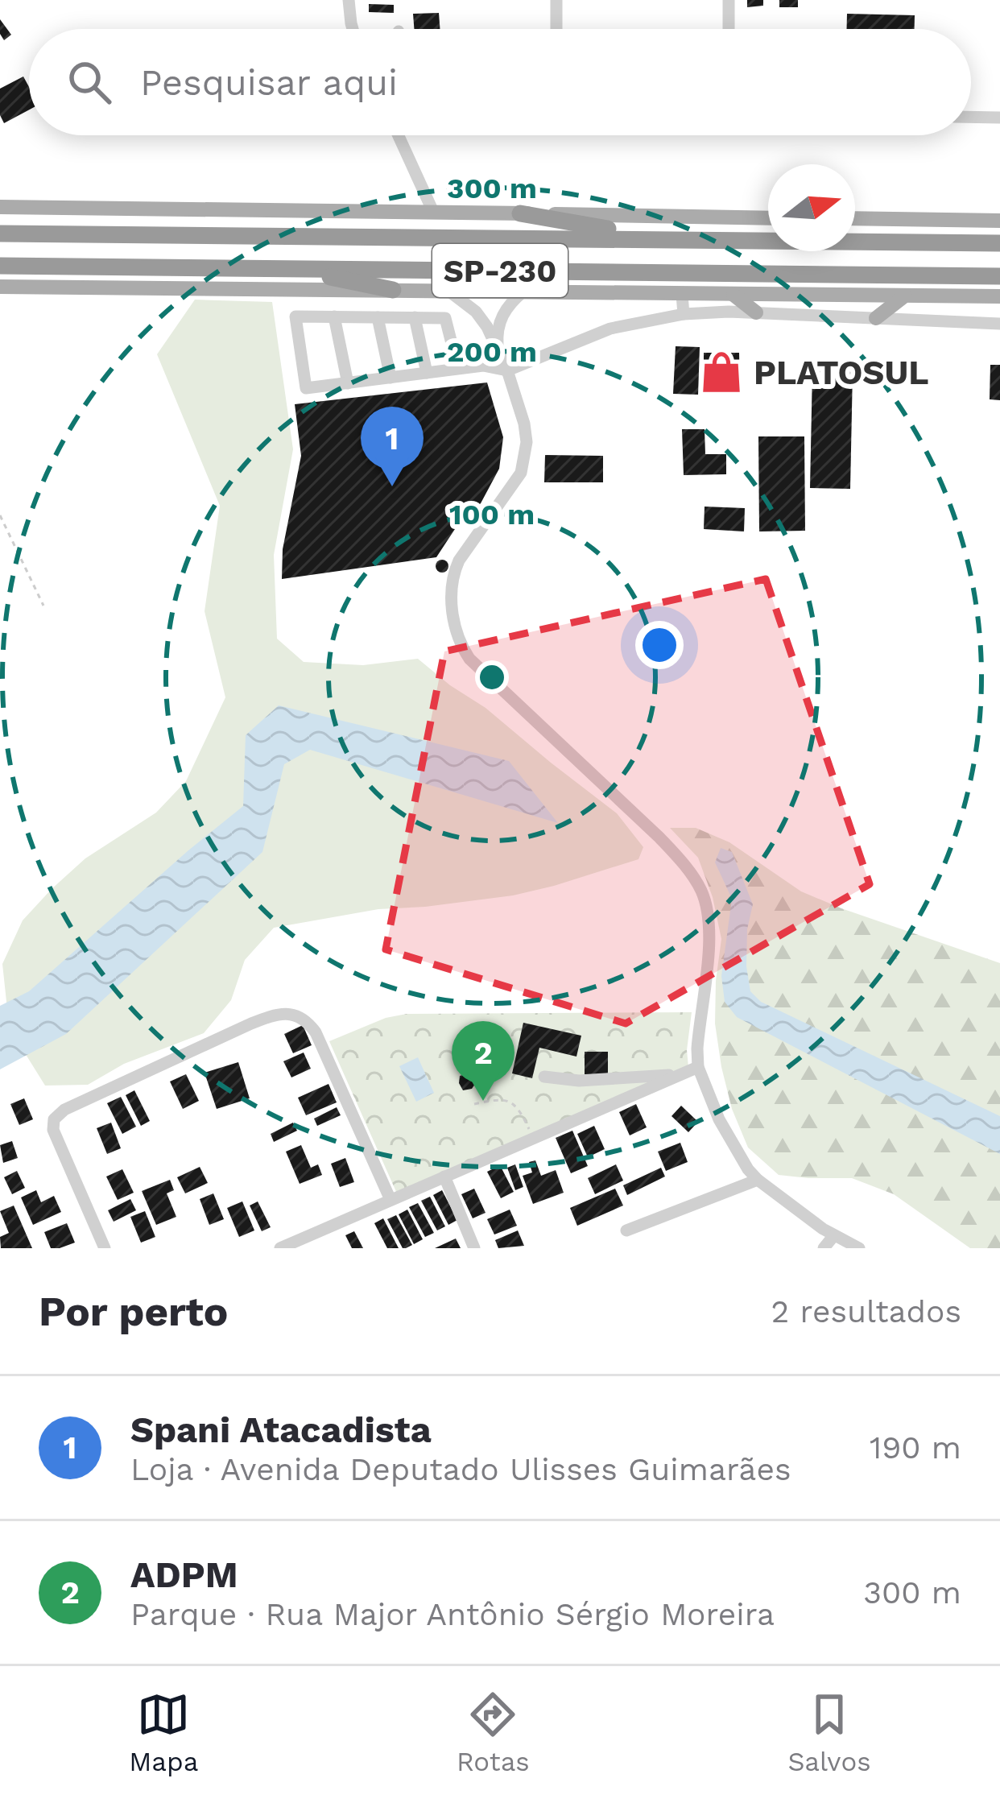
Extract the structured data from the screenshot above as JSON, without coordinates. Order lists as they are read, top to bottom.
{
  "streets": {
    "highway": ["SP-230"]
  },
  "places": {
    "shop": ["PLATOSUL"]
  },
  "north": "right",
  "page": {
    "search": "Pesquisar aqui",
    "pins": ["1", "2"],
    "heading": ["Por perto", "2 resultados"],
    "list": [
      {
        "mark": "1",
        "name": "Spani Atacadista",
        "note": "Loja · Avenida Deputado Ulisses Guimarães",
        "value": "190 m"
      },
      {
        "mark": "2",
        "name": "ADPM",
        "note": "Parque · Rua Major Antônio Sérgio Moreira",
        "value": "300 m"
      }
    ],
    "nav": ["Mapa", "Rotas", "Salvos"]
  },
  "rings": ["300 m", "200 m", "100 m"]
}
